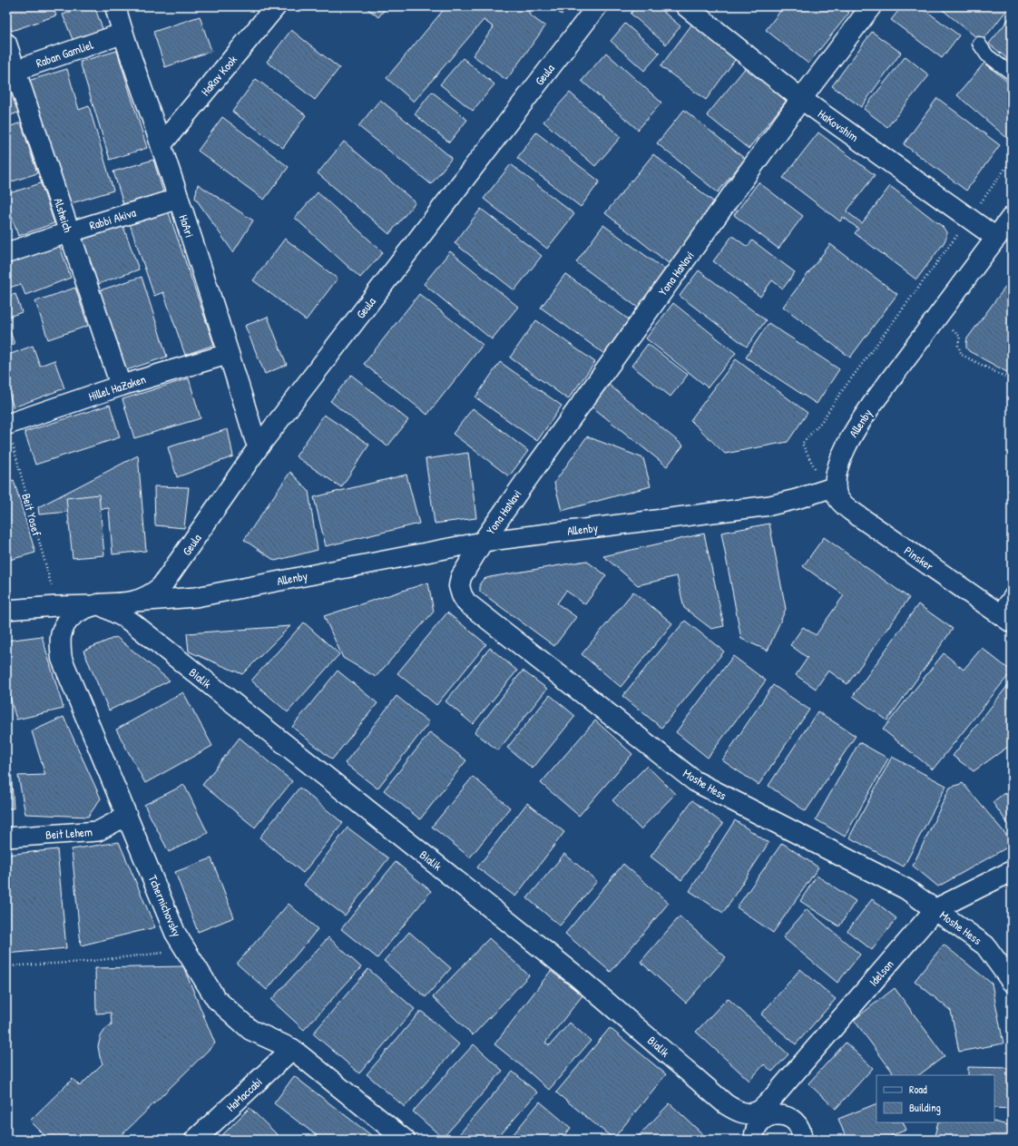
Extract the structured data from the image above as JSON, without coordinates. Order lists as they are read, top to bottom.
{
  "streets": {
    "street": [
      "Raban Gamliel",
      "Geula",
      "HaRav Kook",
      "HaKovshim",
      "Alsheich",
      "Rabbi Akiva",
      "HaAri",
      "Yona HaNavi",
      "Hillel HaZaken",
      "Allenby",
      "Pinsker",
      "Bialik",
      "Moshe Hess",
      "Beit Lehem",
      "Tchernichovsky",
      "Idelson",
      "HaMaccabi"
    ],
    "path": ["Beit Yosef"]
  },
  "crossings": [
    ["Raban Gamliel", "Alsheich"],
    ["Raban Gamliel", "HaAri"],
    ["Geula", "HaAri"],
    ["Geula", "Allenby"],
    ["HaRav Kook", "HaAri"],
    ["HaKovshim", "Yona HaNavi"],
    ["HaKovshim", "Allenby"],
    ["Alsheich", "Rabbi Akiva"],
    ["Alsheich", "Hillel HaZaken"],
    ["Rabbi Akiva", "HaAri"],
    ["HaAri", "Hillel HaZaken"],
    ["Yona HaNavi", "Allenby"],
    ["Yona HaNavi", "Moshe Hess"],
    ["Hillel HaZaken", "Beit Yosef"],
    ["Allenby", "Beit Yosef"],
    ["Allenby", "Pinsker"],
    ["Allenby", "Bialik"],
    ["Allenby", "Moshe Hess"],
    ["Allenby", "Tchernichovsky"],
    ["Bialik", "Tchernichovsky"],
    ["Bialik", "Idelson"],
    ["Moshe Hess", "Idelson"],
    ["Beit Lehem", "Tchernichovsky"],
    ["Tchernichovsky", "HaMaccabi"]
  ],
  "legend": ["Road", "Building"]
}
